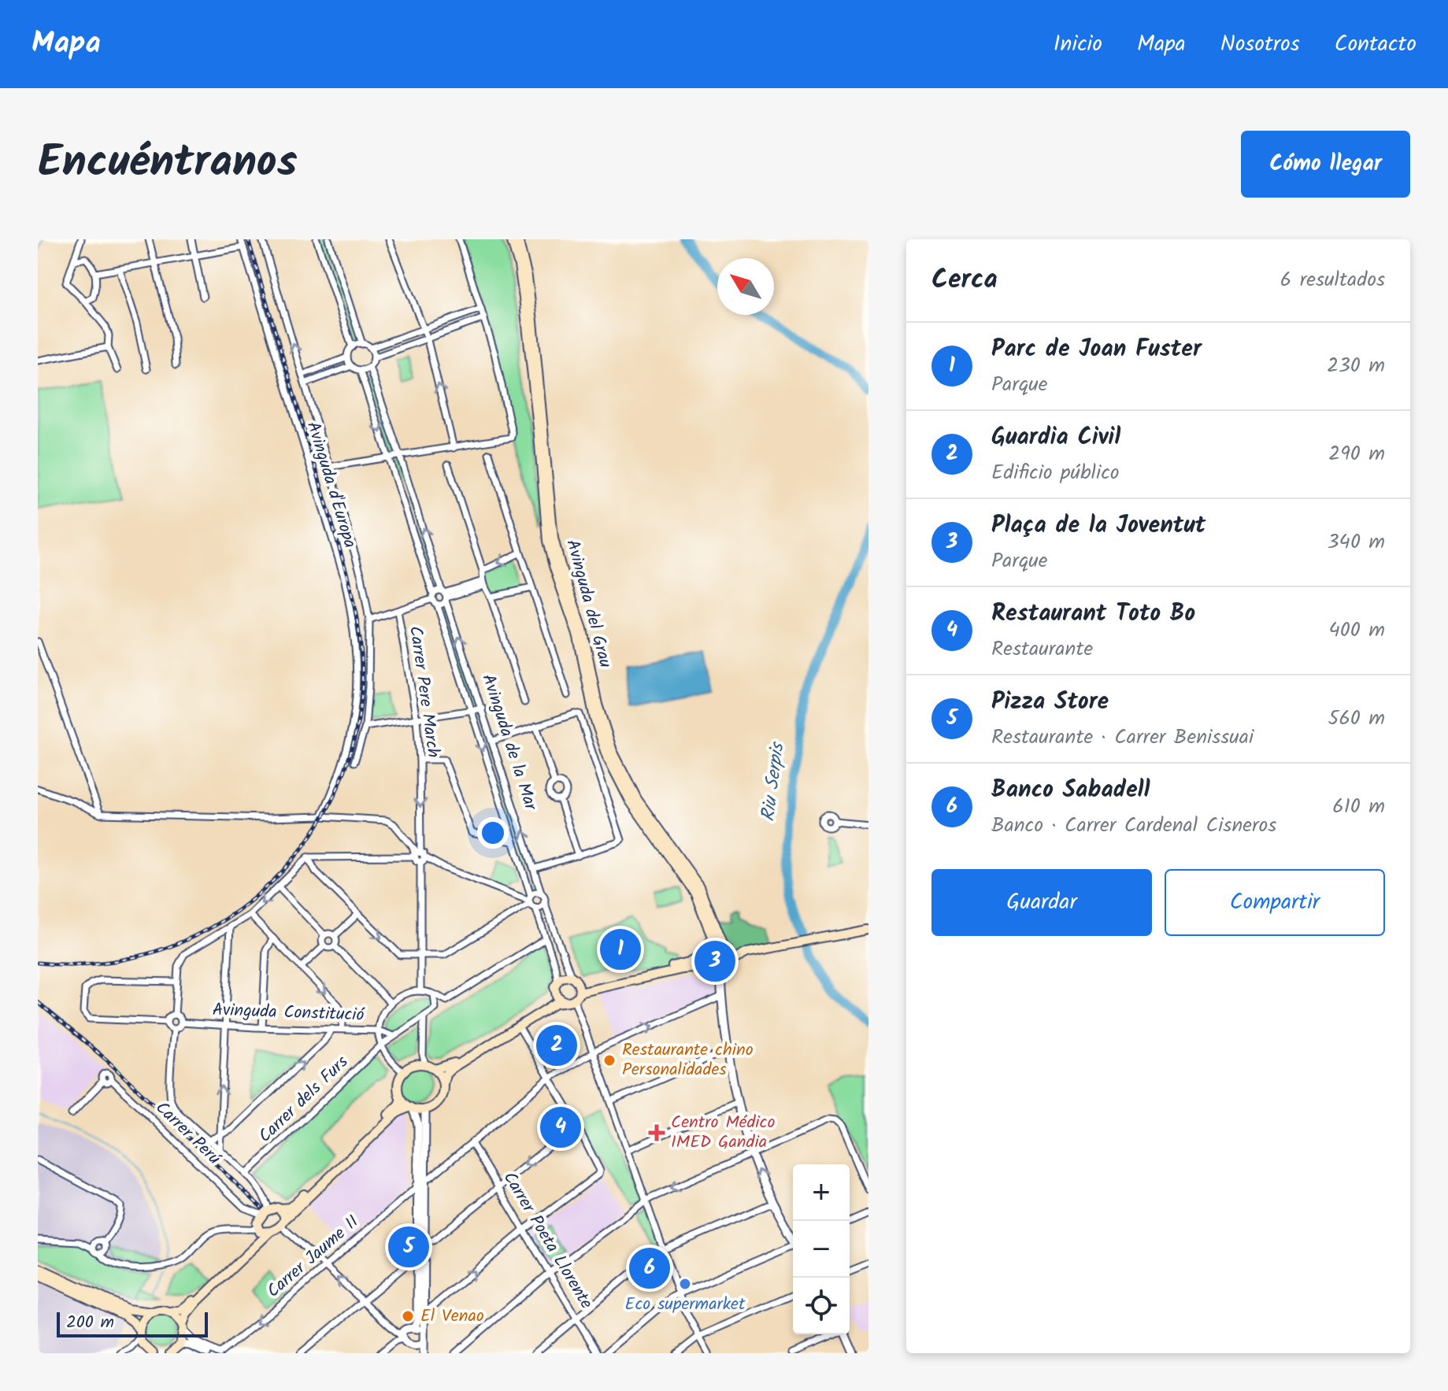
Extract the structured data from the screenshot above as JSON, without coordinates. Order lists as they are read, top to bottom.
{
  "streets": {
    "main road": ["Avinguda del Grau"],
    "street": [
      "Avinguda d'Europa",
      "Carrer Pere March",
      "Avinguda de la Mar",
      "Avinguda Constitució",
      "Carrer dels Furs",
      "Carrer Perú",
      "Carrer Poeta Llorente",
      "Carrer Jaume II"
    ]
  },
  "crossings": [
    ["Avinguda Constitució", "Carrer dels Furs"],
    ["Avinguda Constitució", "Carrer Perú"],
    ["Carrer dels Furs", "Carrer Perú"],
    ["Carrer Poeta Llorente", "Carrer Jaume II"]
  ],
  "water": ["Riu Serpis"],
  "places": {
    "other": ["Restaurante chino Personalidades", "Eco supermarket", "El Venao"],
    "health": ["Centro Médico IMED Gandia"]
  },
  "scale_bar": "200 m",
  "north": "top left",
  "page": {
    "header": "Mapa",
    "nav": [
      "Inicio",
      "Mapa",
      "Nosotros",
      "Contacto"
    ],
    "title": "Encuéntranos",
    "buttons": [
      "Cómo llegar",
      ["Guardar", "Compartir"]
    ],
    "heading": ["Cerca", "6 resultados"],
    "list": [
      {
        "mark": "1",
        "name": "Parc de Joan Fuster",
        "note": "Parque",
        "value": "230 m"
      },
      {
        "mark": "2",
        "name": "Guardia Civil",
        "note": "Edificio público",
        "value": "290 m"
      },
      {
        "mark": "3",
        "name": "Plaça de la Joventut",
        "note": "Parque",
        "value": "340 m"
      },
      {
        "mark": "4",
        "name": "Restaurant Toto Bo",
        "note": "Restaurante",
        "value": "400 m"
      },
      {
        "mark": "5",
        "name": "Pizza Store",
        "note": "Restaurante · Carrer Benissuai",
        "value": "560 m"
      },
      {
        "mark": "6",
        "name": "Banco Sabadell",
        "note": "Banco · Carrer Cardenal Cisneros",
        "value": "610 m"
      }
    ],
    "pins": [
      "1",
      "3",
      "2",
      "4",
      "5",
      "6"
    ],
    "map_buttons": ["+", "−"],
    "scale": "200 m"
  }
}
